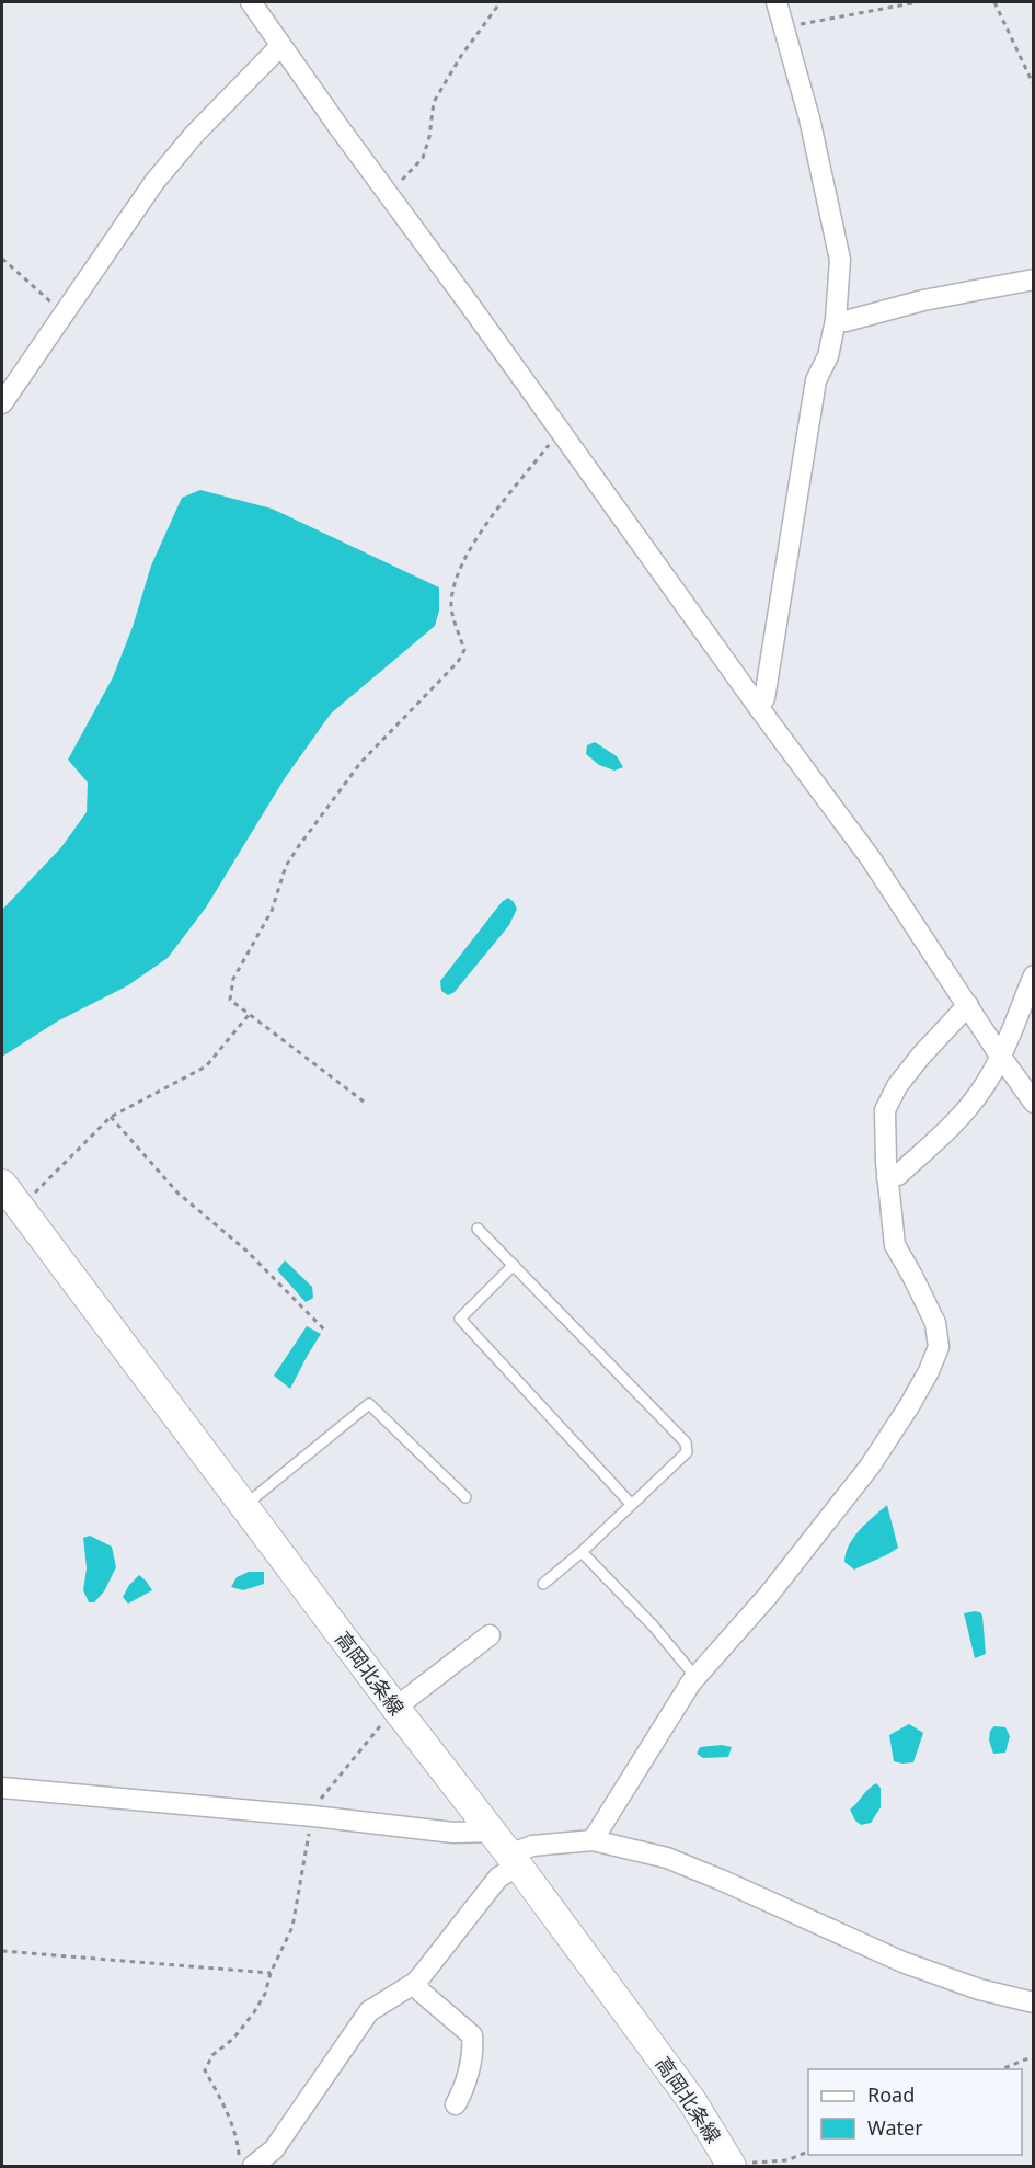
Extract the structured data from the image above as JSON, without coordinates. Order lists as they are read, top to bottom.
{
  "streets": {
    "main road": ["高岡北条線"]
  },
  "legend": ["Road", "Water"]
}
